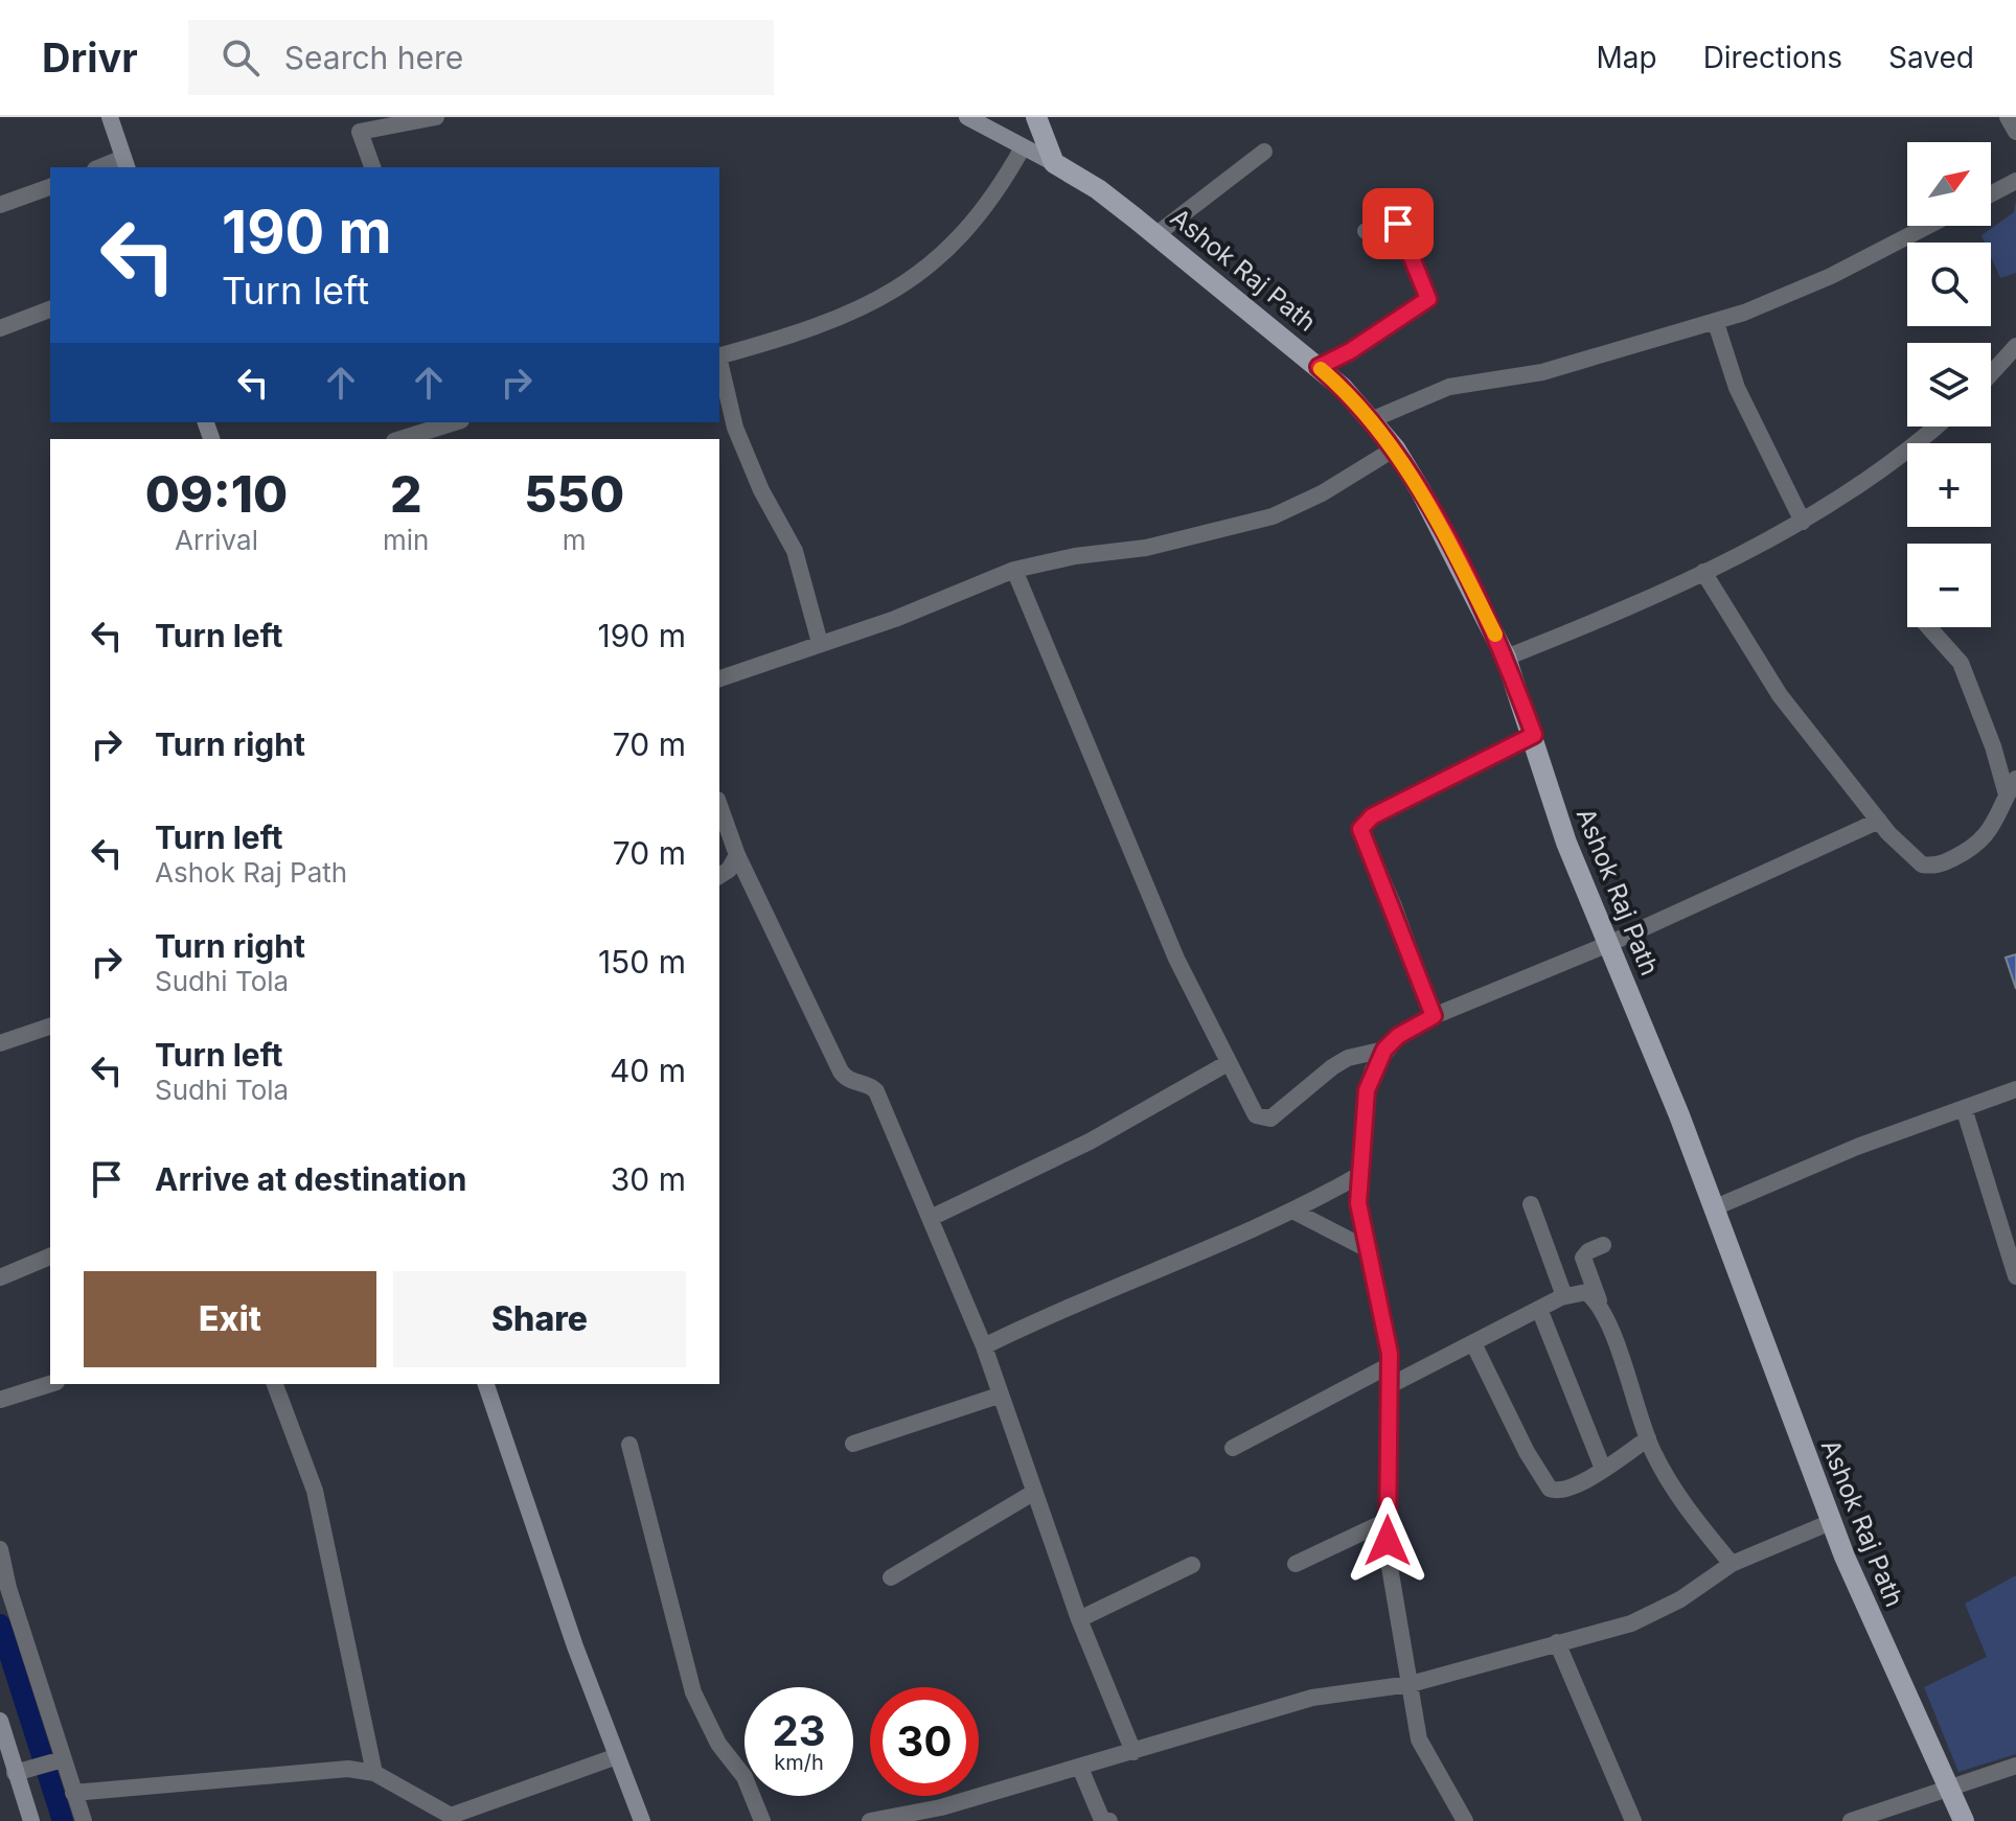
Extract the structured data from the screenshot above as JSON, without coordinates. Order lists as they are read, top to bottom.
{
  "streets": {
    "main road": ["Ashok Raj Path"]
  },
  "north": "top right",
  "page": {
    "header": "Drivr",
    "search": "Search here",
    "nav": ["Map", "Directions", "Saved"],
    "map_buttons": ["+", "−"],
    "turn": ["190 m", "Turn left"],
    "eta": [
      "09:10",
      "Arrival",
      "2",
      "min",
      "550",
      "m"
    ],
    "list": [
      {
        "name": "Turn left",
        "value": "190 m"
      },
      {
        "name": "Turn right",
        "value": "70 m"
      },
      {
        "name": "Turn left",
        "note": "Ashok Raj Path",
        "value": "70 m"
      },
      {
        "name": "Turn right",
        "note": "Sudhi Tola",
        "value": "150 m"
      },
      {
        "name": "Turn left",
        "note": "Sudhi Tola",
        "value": "40 m"
      },
      {
        "name": "Arrive at destination",
        "value": "30 m"
      }
    ],
    "buttons": ["Exit", "Share"],
    "speed": "23 km/h",
    "limit": "30"
  }
}
